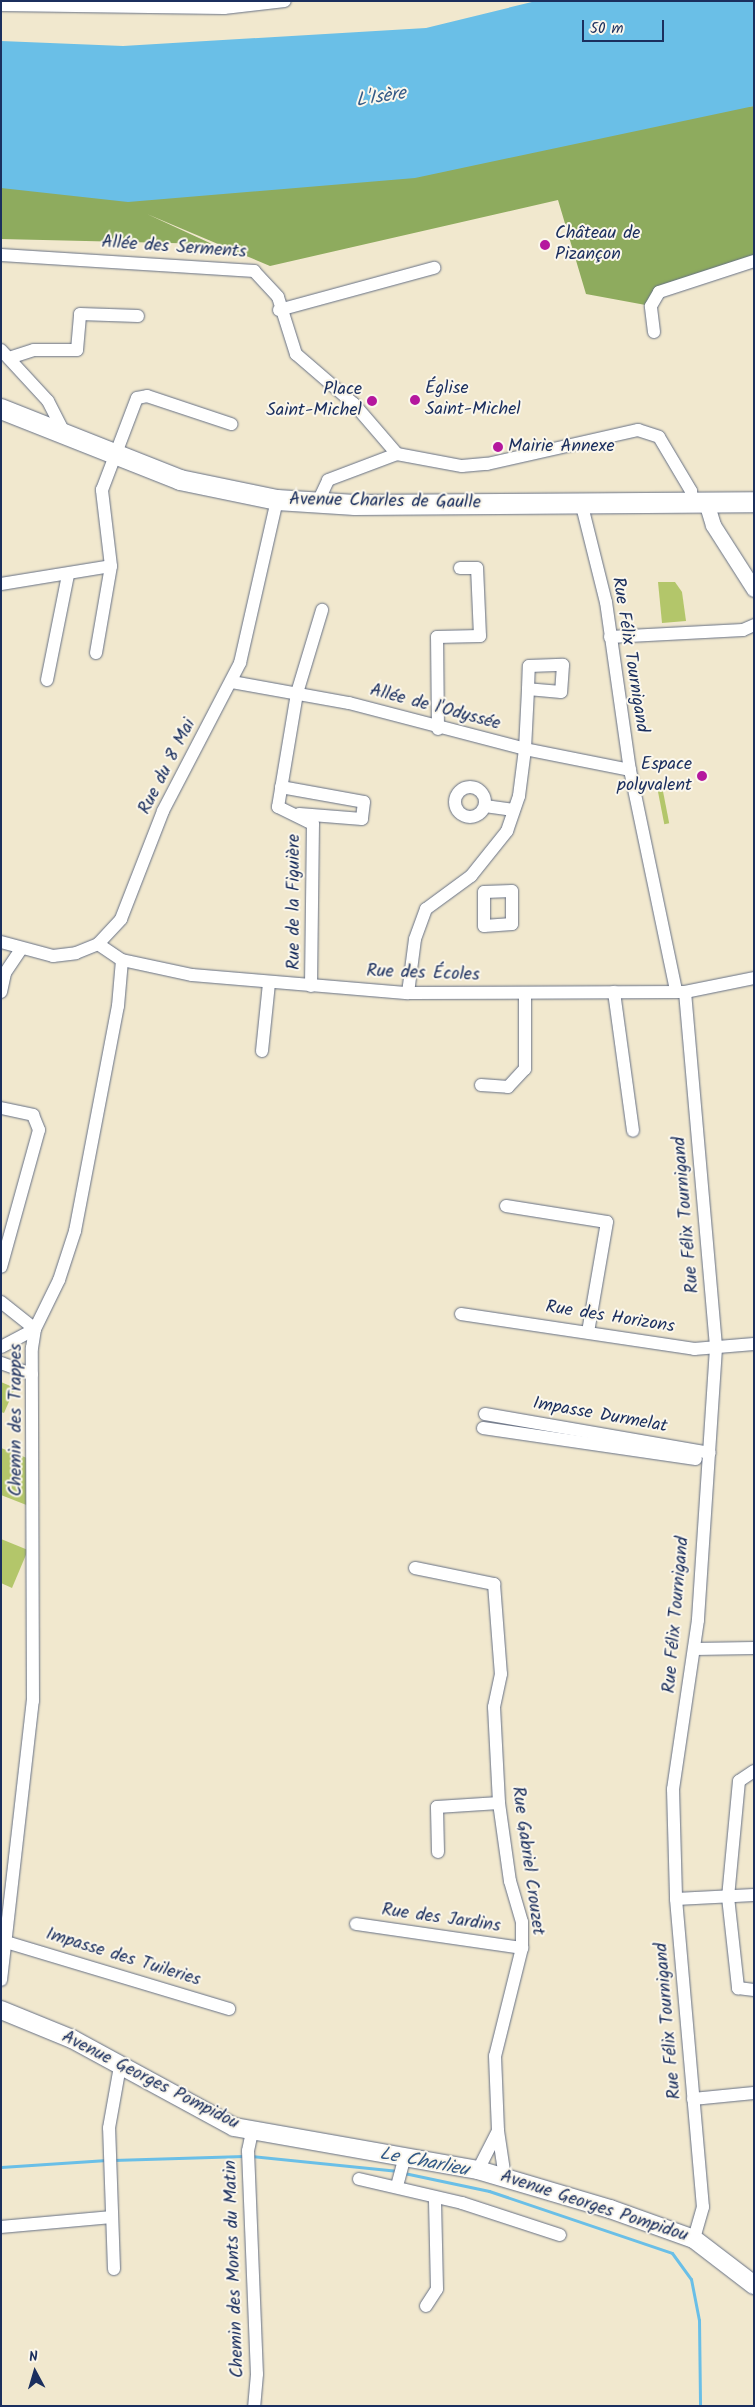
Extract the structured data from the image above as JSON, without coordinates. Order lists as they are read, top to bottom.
{
  "streets": {
    "main road": ["Avenue Charles de Gaulle", "Avenue Georges Pompidou"],
    "street": [
      "Allée des Serments",
      "Rue Félix Tournigand",
      "Allée de l'Odyssée",
      "Rue du 8 Mai",
      "Rue de la Figuière",
      "Rue des Écoles",
      "Rue des Horizons",
      "Impasse Durmelat",
      "Chemin des Trappes",
      "Rue Gabriel Crouzet",
      "Rue des Jardins",
      "Impasse des Tuileries",
      "Chemin des Monts du Matin"
    ]
  },
  "crossings": [
    ["Avenue Charles de Gaulle", "Rue Félix Tournigand"],
    ["Avenue Charles de Gaulle", "Rue du 8 Mai"],
    ["Rue Félix Tournigand", "Allée de l'Odyssée"],
    ["Rue Félix Tournigand", "Rue des Écoles"],
    ["Rue Félix Tournigand", "Rue des Horizons"],
    ["Rue Félix Tournigand", "Impasse Durmelat"],
    ["Rue Félix Tournigand", "Avenue Georges Pompidou"],
    ["Allée de l'Odyssée", "Rue du 8 Mai"],
    ["Allée de l'Odyssée", "Rue de la Figuière"],
    ["Rue du 8 Mai", "Rue des Écoles"],
    ["Rue de la Figuière", "Rue des Écoles"],
    ["Rue des Écoles", "Chemin des Trappes"],
    ["Chemin des Trappes", "Impasse des Tuileries"],
    ["Rue Gabriel Crouzet", "Rue des Jardins"],
    ["Rue Gabriel Crouzet", "Avenue Georges Pompidou"],
    ["Avenue Georges Pompidou", "Chemin des Monts du Matin"]
  ],
  "water": ["L'Isère", "Le Charlieu"],
  "places": [
    "Château de Pizançon",
    "Église Saint-Michel",
    "Place Saint-Michel",
    "Mairie Annexe",
    "Espace polyvalent"
  ],
  "scale_bar": "50 m",
  "north": "top"
}
